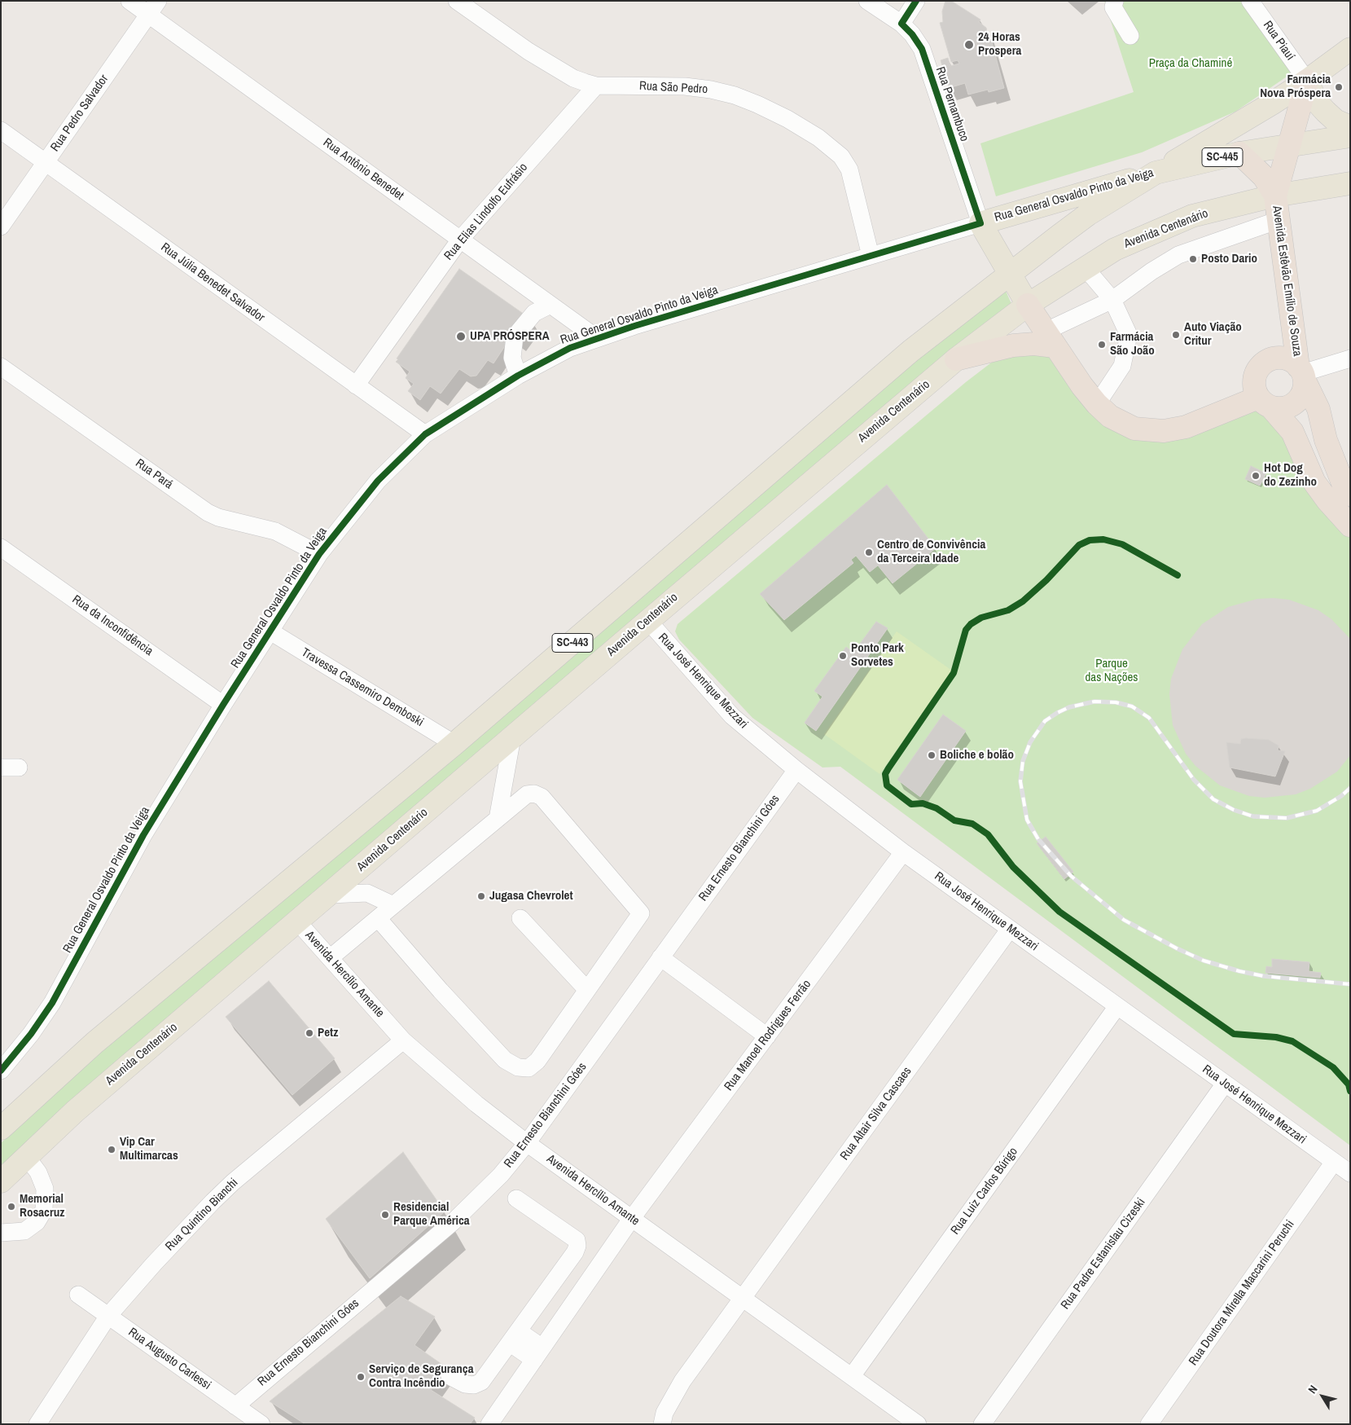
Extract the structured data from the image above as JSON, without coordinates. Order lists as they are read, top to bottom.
{
  "streets": {
    "highway": ["Avenida Estêvão Emílio de Souza"],
    "main road": [
      "Rua Pernambuco",
      "SC-445",
      "Rua General Osvaldo Pinto da Veiga",
      "Avenida Centenário",
      "SC-443"
    ],
    "street": [
      "Rua Piauí",
      "Rua São Pedro",
      "Rua Pedro Salvador",
      "Rua Antônio Benedet",
      "Rua Elias Lindolfo Eufrásio",
      "Rua Júlia Benedet Salvador",
      "Rua Pará",
      "Rua da Inconfidência",
      "Rua José Henrique Mezzari",
      "Travessa Cassemiro Demboski",
      "Rua Ernesto Bianchini Góes",
      "Avenida Hercílio Amante",
      "Rua Manoel Rodrigues Ferrão",
      "Rua Altair Silva Cascaes",
      "Rua Luiz Carlos Búrigo",
      "Rua Quintino Bianchi",
      "Rua Padre Estanislau Cizeski",
      "Rua Doutora Mirella Maccarini Peruchi",
      "Rua Augusto Carlessi"
    ]
  },
  "crossings": [
    ["Rua Piauí", "Rua General Osvaldo Pinto da Veiga"],
    ["Rua São Pedro", "Rua General Osvaldo Pinto da Veiga"],
    ["Rua São Pedro", "Rua Elias Lindolfo Eufrásio"],
    ["Rua Pernambuco", "Rua General Osvaldo Pinto da Veiga"],
    ["Rua Pernambuco", "Avenida Centenário"],
    ["Rua Pernambuco", "SC-443"],
    ["Rua Pedro Salvador", "Rua Antônio Benedet"],
    ["Rua Pedro Salvador", "Rua Júlia Benedet Salvador"],
    ["SC-445", "Rua General Osvaldo Pinto da Veiga"],
    ["SC-445", "SC-443"],
    ["Rua Antônio Benedet", "Rua General Osvaldo Pinto da Veiga"],
    ["Rua Antônio Benedet", "Rua Elias Lindolfo Eufrásio"],
    ["Rua General Osvaldo Pinto da Veiga", "Rua Júlia Benedet Salvador"],
    ["Rua General Osvaldo Pinto da Veiga", "Rua Pará"],
    ["Rua General Osvaldo Pinto da Veiga", "Rua da Inconfidência"],
    ["Rua General Osvaldo Pinto da Veiga", "SC-443"],
    ["Rua General Osvaldo Pinto da Veiga", "Travessa Cassemiro Demboski"],
    ["Rua Elias Lindolfo Eufrásio", "Rua Júlia Benedet Salvador"],
    ["Avenida Centenário", "Avenida Estêvão Emílio de Souza"],
    ["Avenida Centenário", "Rua José Henrique Mezzari"],
    ["Avenida Centenário", "Avenida Hercílio Amante"],
    ["SC-443", "Travessa Cassemiro Demboski"],
    ["Rua José Henrique Mezzari", "Rua Ernesto Bianchini Góes"],
    ["Rua José Henrique Mezzari", "Rua Manoel Rodrigues Ferrão"],
    ["Rua José Henrique Mezzari", "Rua Altair Silva Cascaes"],
    ["Rua José Henrique Mezzari", "Rua Luiz Carlos Búrigo"],
    ["Rua José Henrique Mezzari", "Rua Padre Estanislau Cizeski"],
    ["Rua José Henrique Mezzari", "Rua Doutora Mirella Maccarini Peruchi"],
    ["Rua Ernesto Bianchini Góes", "Avenida Hercílio Amante"],
    ["Rua Ernesto Bianchini Góes", "Rua Augusto Carlessi"],
    ["Avenida Hercílio Amante", "Rua Manoel Rodrigues Ferrão"],
    ["Avenida Hercílio Amante", "Rua Altair Silva Cascaes"],
    ["Avenida Hercílio Amante", "Rua Luiz Carlos Búrigo"],
    ["Avenida Hercílio Amante", "Rua Quintino Bianchi"],
    ["Rua Quintino Bianchi", "Rua Augusto Carlessi"]
  ],
  "parks": ["Praça da Chaminé", "Parque das Nações"],
  "places": [
    "24 Horas Prospera",
    "Farmácia Nova Próspera",
    "Posto Dario",
    "Auto Viação Critur",
    "UPA PRÓSPERA",
    "Farmácia São João",
    "Hot Dog do Zezinho",
    "Centro de Convivência da Terceira Idade",
    "Ponto Park Sorvetes",
    "Boliche e bolão",
    "Jugasa Chevrolet",
    "Petz",
    "Vip Car Multimarcas",
    "Memorial Rosacruz",
    "Residencial Parque América",
    "Serviço de Segurança Contra Incêndio"
  ],
  "north": "top left"
}
